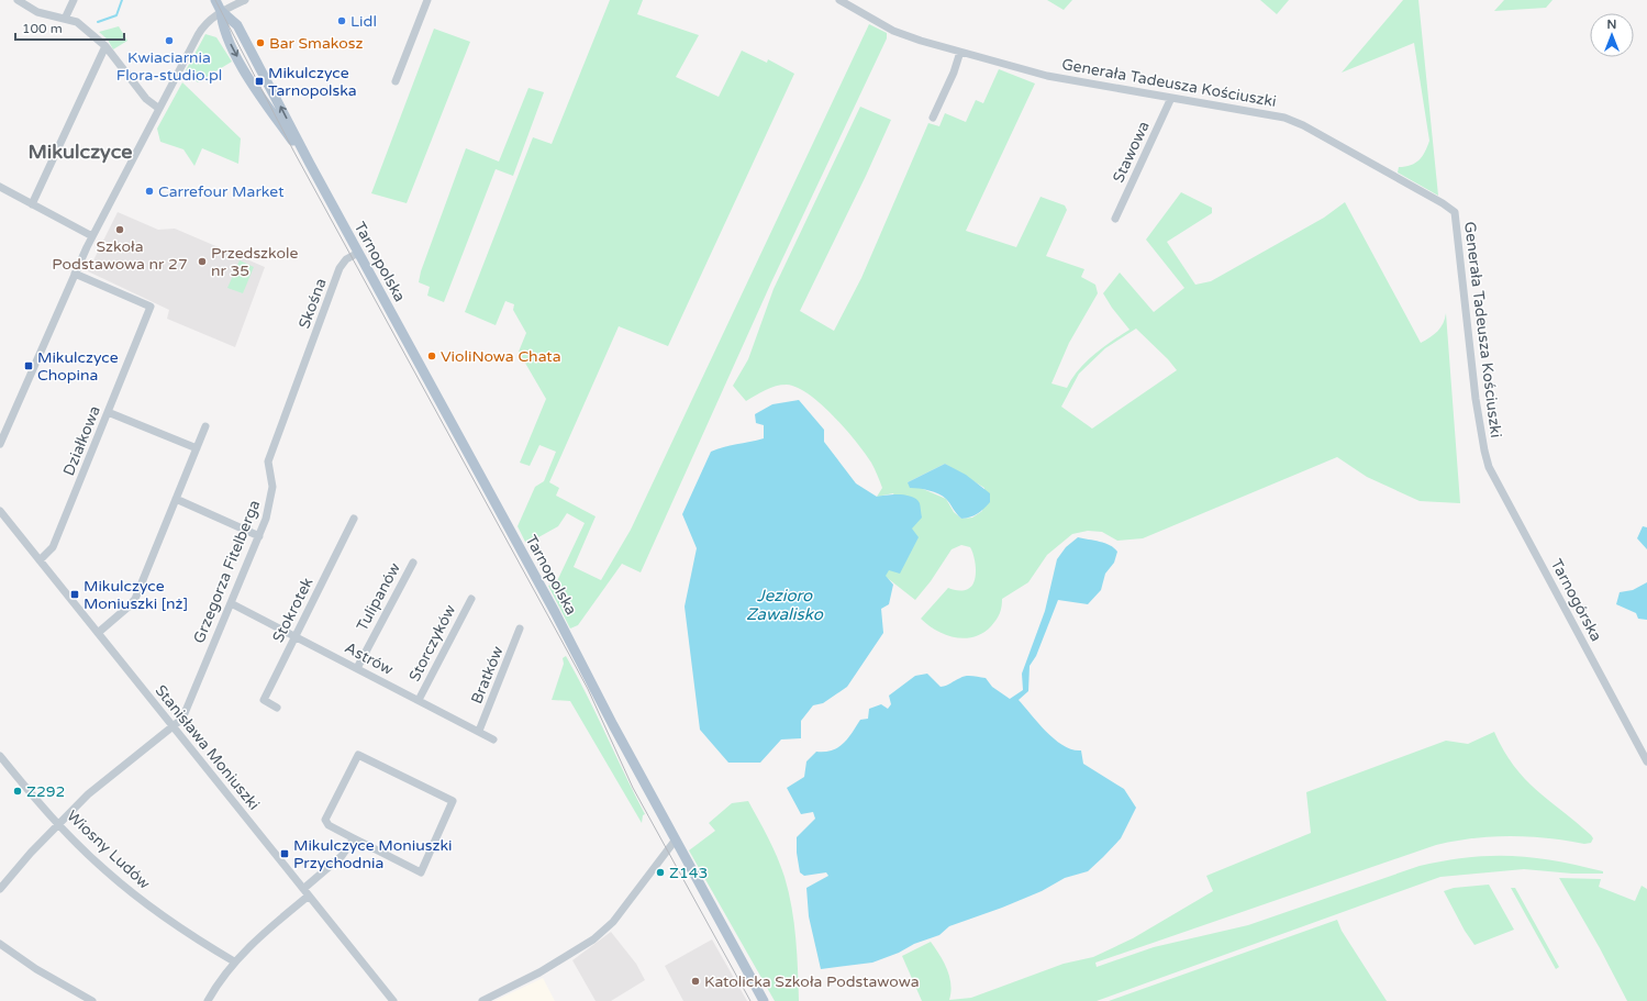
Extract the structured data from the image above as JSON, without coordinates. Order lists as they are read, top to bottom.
{
  "streets": {
    "main road": ["Tarnopolska"],
    "street": [
      "Generała Tadeusza Kościuszki",
      "Stawowa",
      "Skośna",
      "Działkowa",
      "Grzegorza Fitelberga",
      "Tulipanów",
      "Tarnogórska",
      "Stokrotek",
      "Storczyków",
      "Astrów",
      "Bratków",
      "Stanisława Moniuszki",
      "Wiosny Ludów"
    ]
  },
  "crossings": [
    ["Generała Tadeusza Kościuszki", "Stawowa"],
    ["Generała Tadeusza Kościuszki", "Tarnogórska"],
    ["Tarnopolska", "Skośna"],
    ["Skośna", "Grzegorza Fitelberga"],
    ["Działkowa", "Stanisława Moniuszki"],
    ["Grzegorza Fitelberga", "Astrów"],
    ["Grzegorza Fitelberga", "Stanisława Moniuszki"],
    ["Grzegorza Fitelberga", "Wiosny Ludów"],
    ["Tulipanów", "Astrów"],
    ["Stokrotek", "Astrów"],
    ["Storczyków", "Astrów"],
    ["Astrów", "Bratków"]
  ],
  "districts": ["Mikulczyce"],
  "water": ["Jezioro Zawalisko"],
  "places": {
    "other": [
      "Lidl",
      "Kwiaciarnia Flora-studio.pl",
      "Bar Smakosz",
      "Carrefour Market",
      "Szkoła Podstawowa nr 27",
      "Przedszkole nr 35",
      "VioliNowa Chata",
      "Z292",
      "Z143",
      "Katolicka Szkoła Podstawowa"
    ],
    "transit": [
      "Mikulczyce Tarnopolska",
      "Mikulczyce Chopina",
      "Mikulczyce Moniuszki [nż]",
      "Mikulczyce Moniuszki Przychodnia"
    ]
  },
  "scale_bar": "100 m",
  "north": "top"
}
